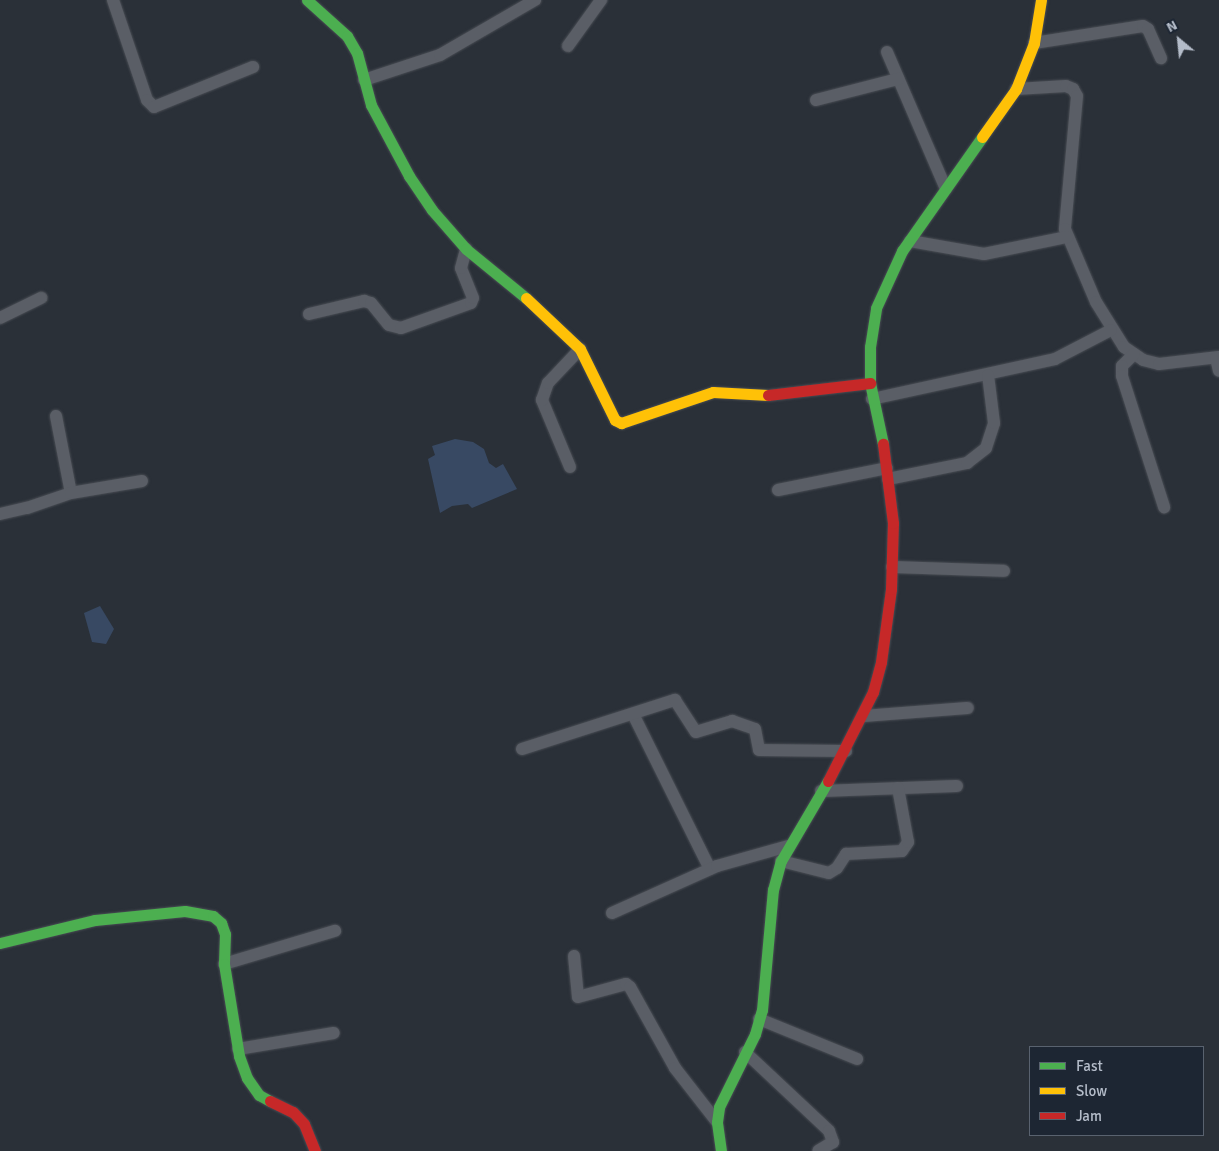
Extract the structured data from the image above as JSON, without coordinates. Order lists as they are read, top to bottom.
{
  "legend": ["Fast", "Slow", "Jam"],
  "north": "top left"
}
